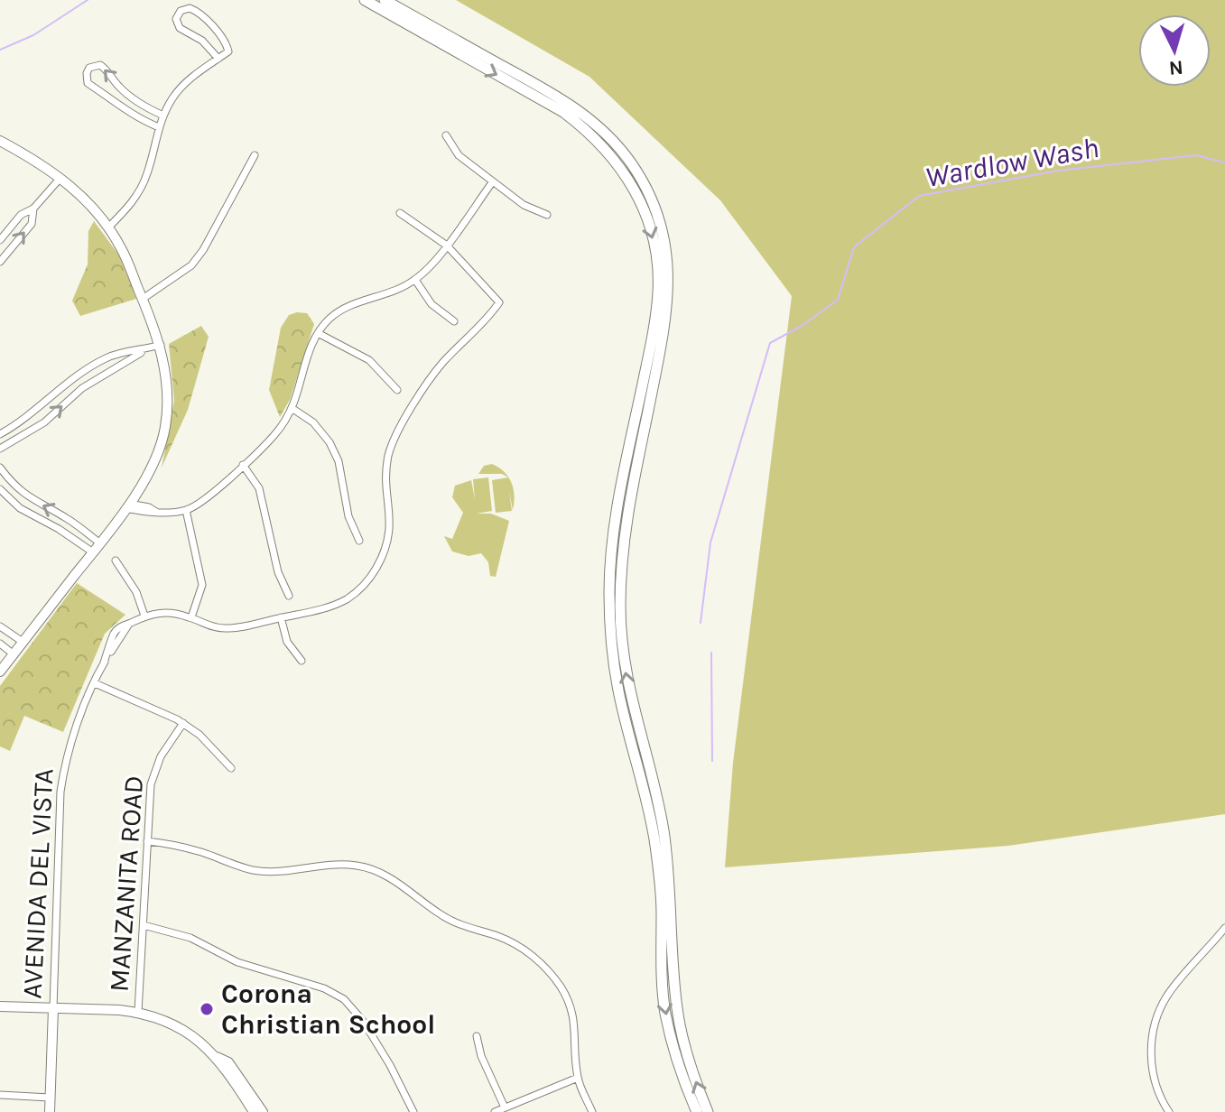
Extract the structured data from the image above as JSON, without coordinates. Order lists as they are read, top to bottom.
{
  "streets": {
    "street": ["AVENIDA DEL VISTA", "MANZANITA ROAD"]
  },
  "water": ["Wardlow Wash"],
  "places": ["Corona Christian School"],
  "north": "bottom"
}
